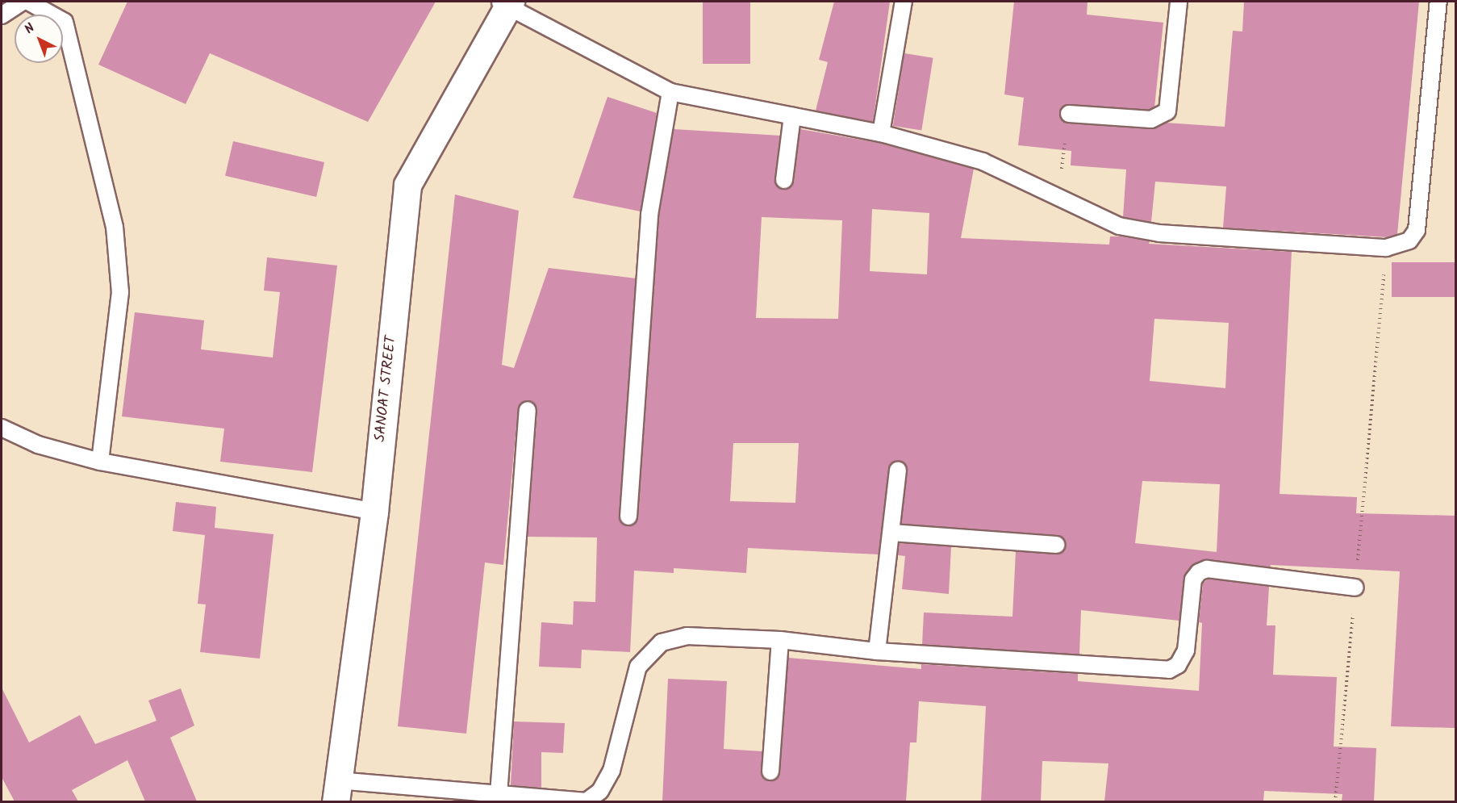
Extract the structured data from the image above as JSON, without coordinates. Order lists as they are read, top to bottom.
{
  "streets": {
    "main road": ["SANOAT STREET"]
  },
  "north": "top left"
}
